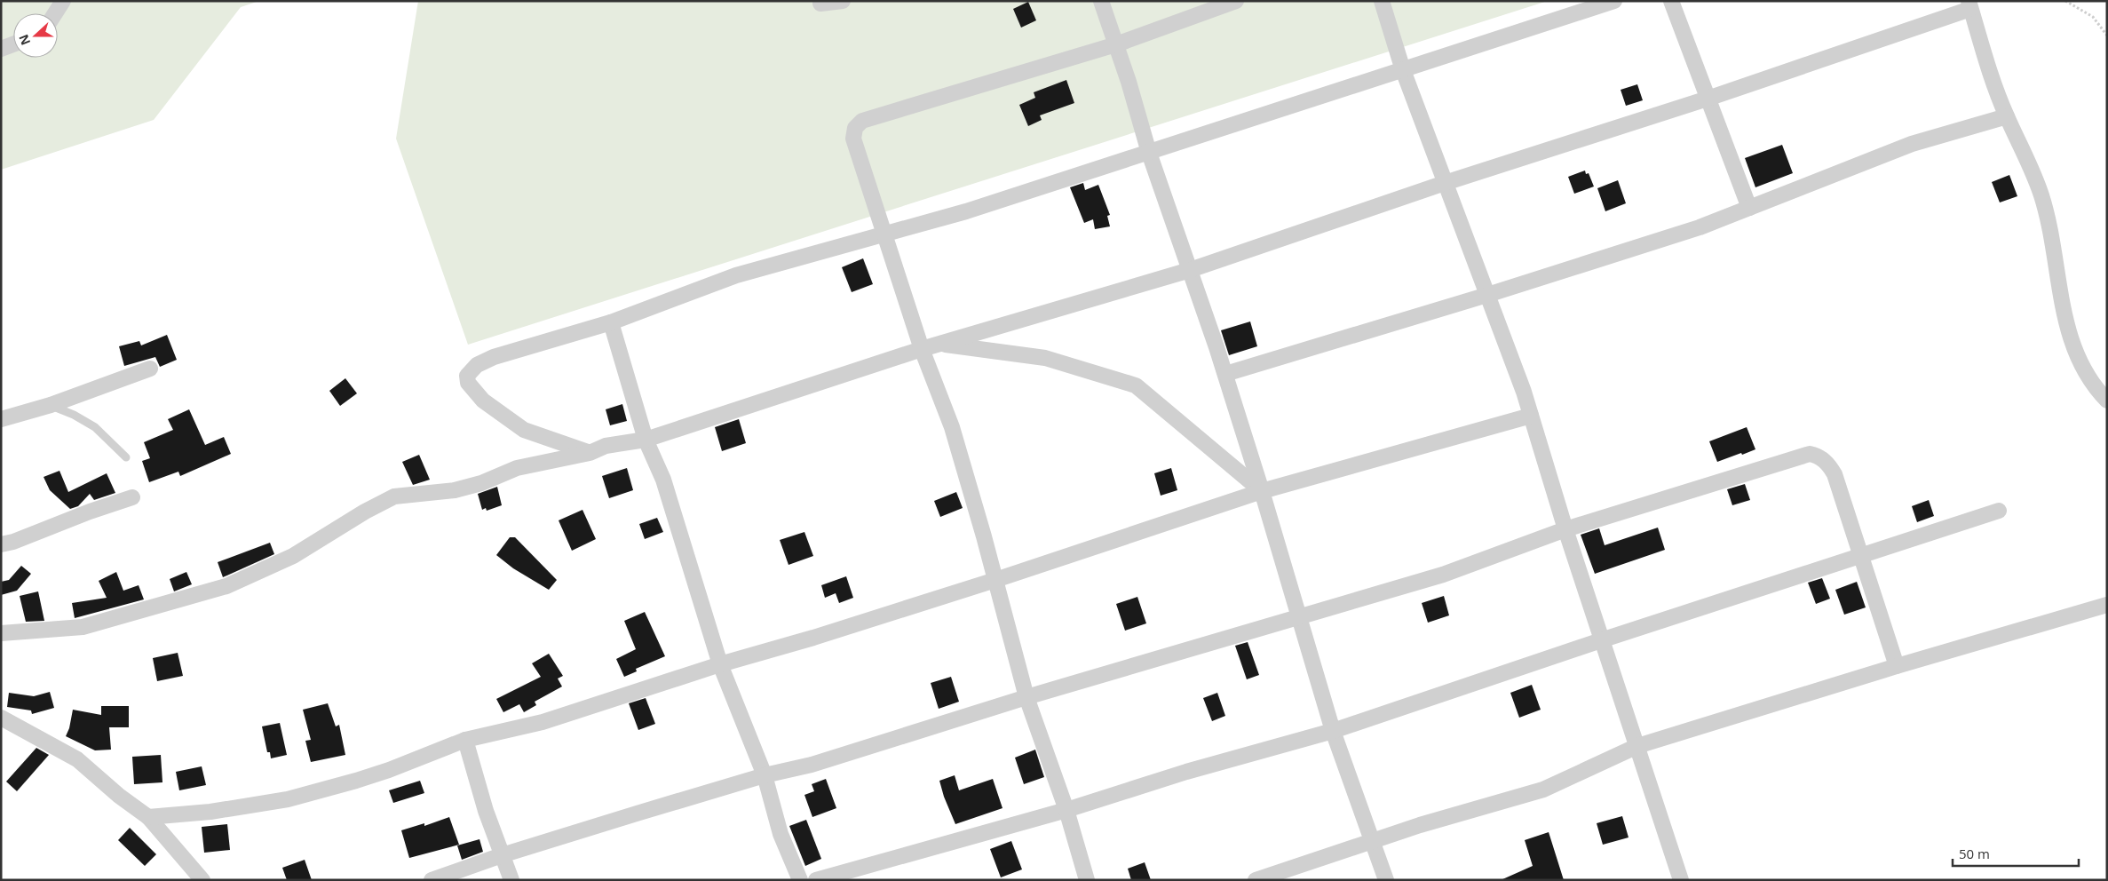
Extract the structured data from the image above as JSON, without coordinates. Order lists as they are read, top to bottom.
{
  "scale_bar": "50 m",
  "north": "left"
}
